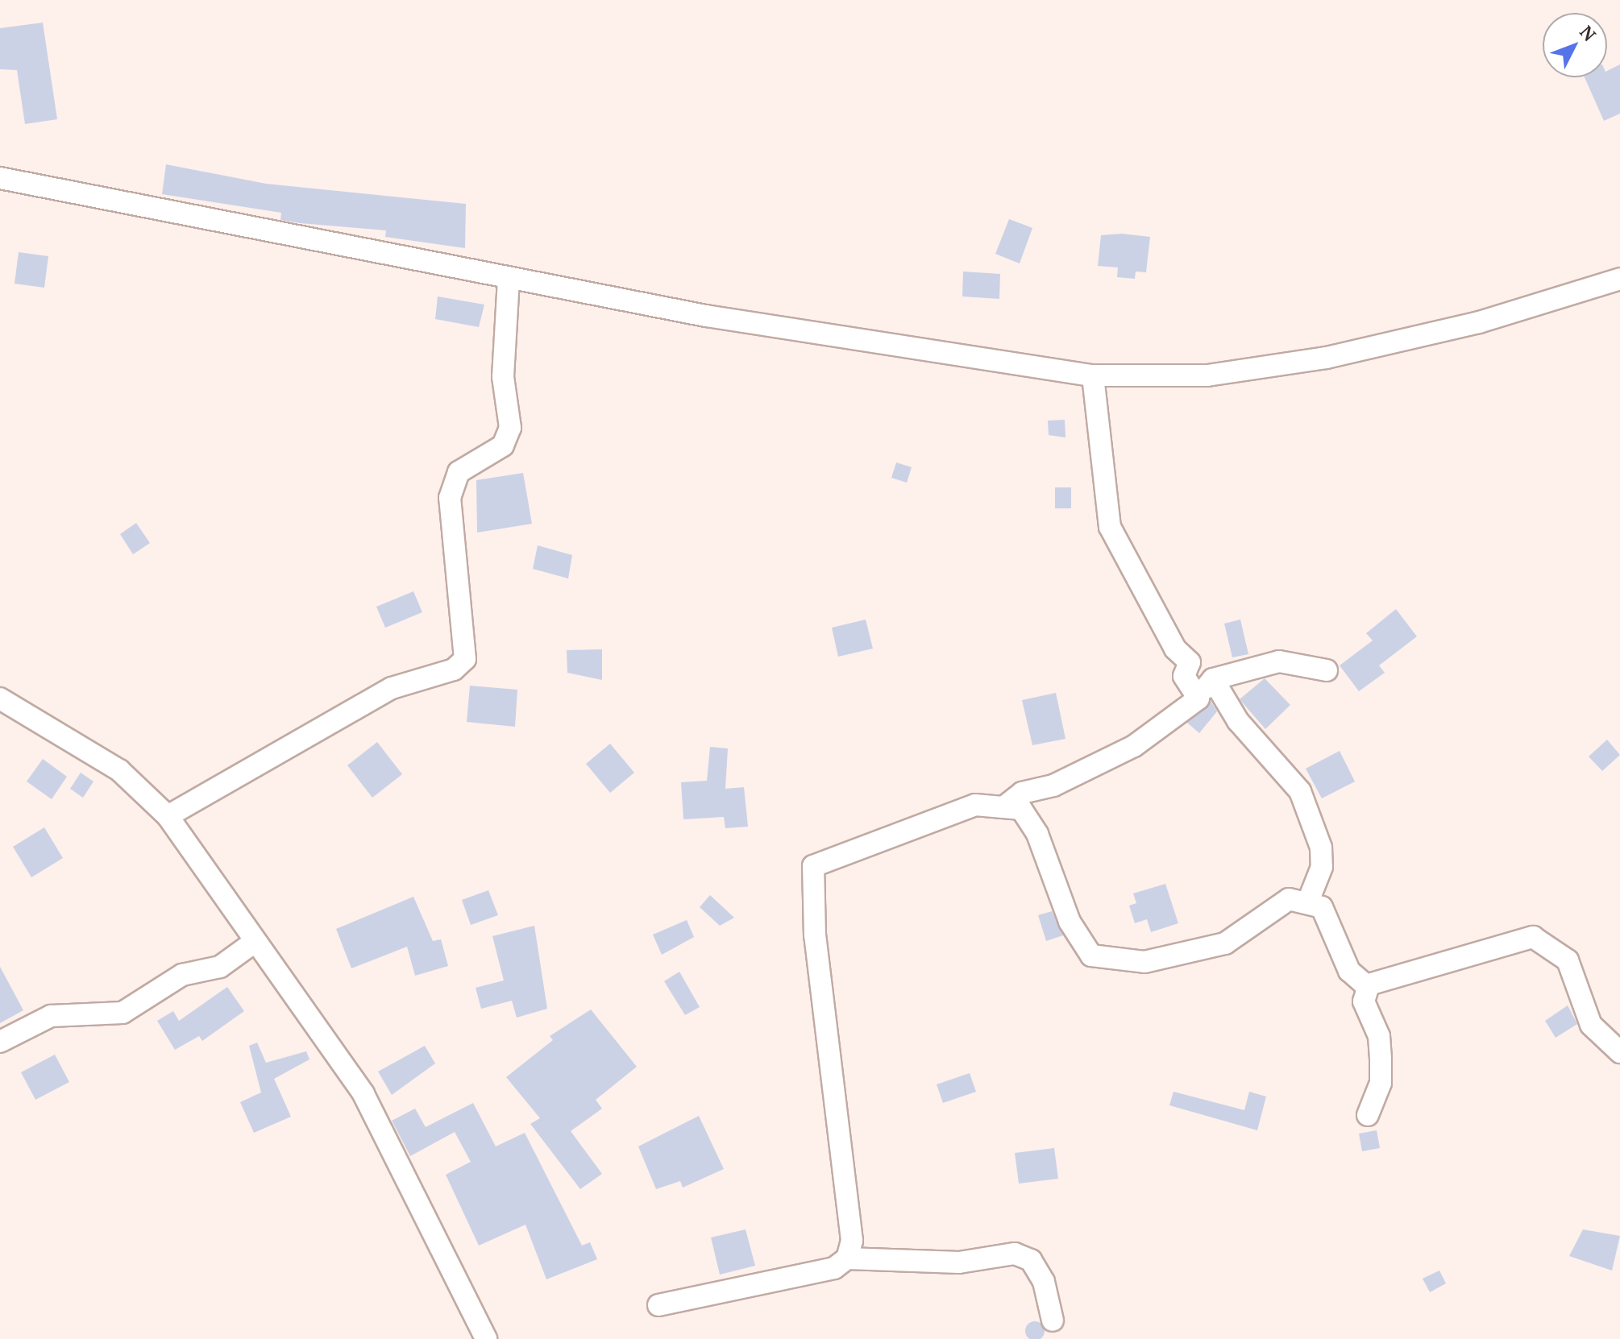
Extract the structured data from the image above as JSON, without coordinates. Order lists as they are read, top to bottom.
{
  "north": "top right"
}
